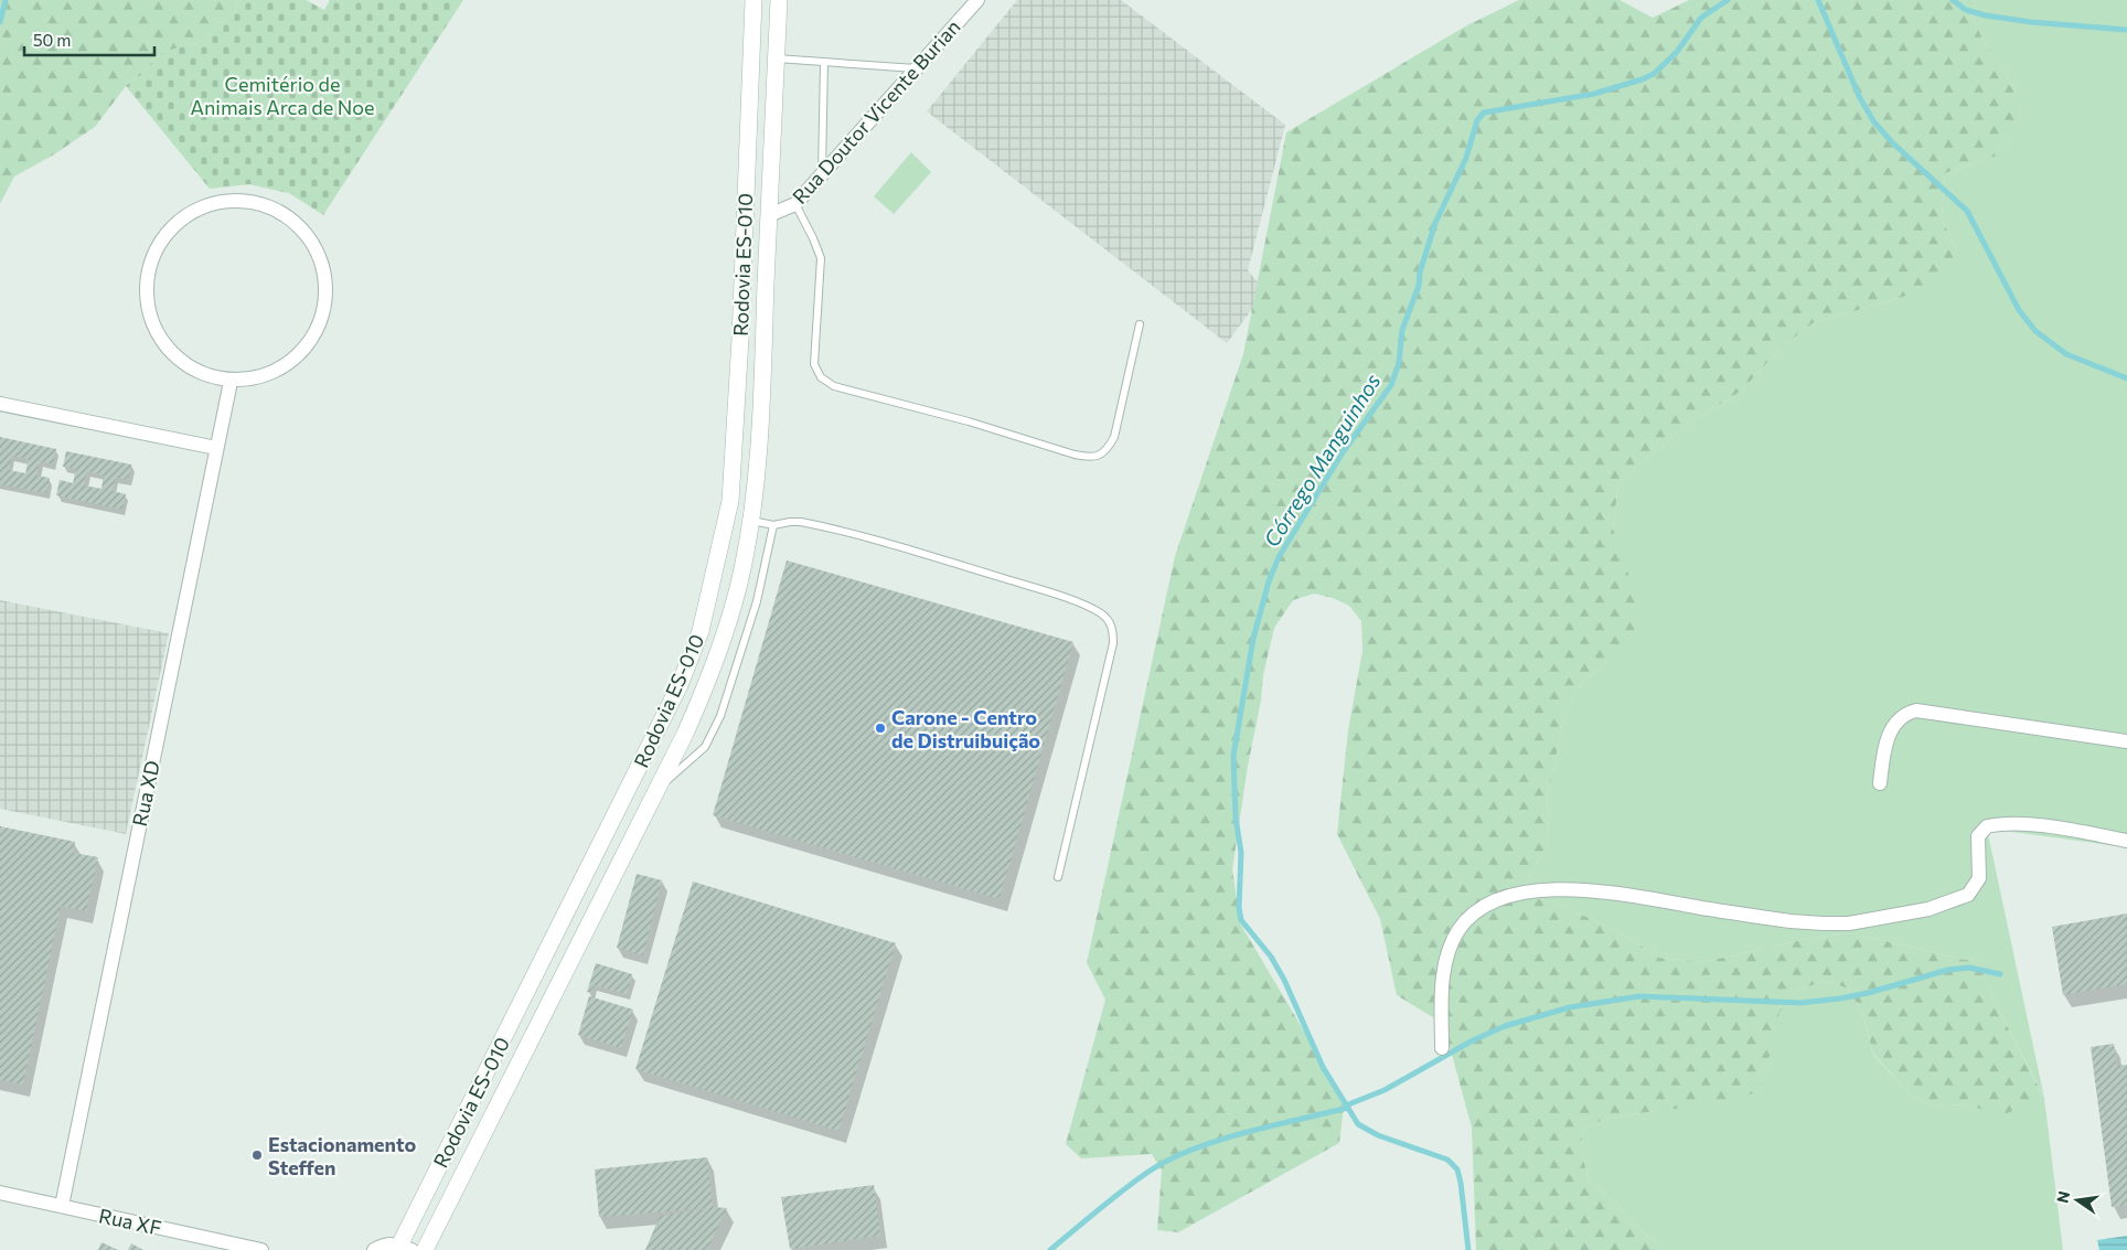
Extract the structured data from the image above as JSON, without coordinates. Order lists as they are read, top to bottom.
{
  "streets": {
    "main road": ["Rodovia ES-010"],
    "street": ["Rua Doutor Vicente Burian", "Rua XD", "Rua XF"]
  },
  "crossings": [
    ["Rua Doutor Vicente Burian", "Rodovia ES-010"],
    ["Rua XD", "Rua XF"]
  ],
  "water": ["Córrego Manguinhos"],
  "parks": ["Cemitério de Animais Arca de Noe"],
  "places": ["Carone - Centro de Distruibuição", "Estacionamento Steffen"],
  "scale_bar": "50 m",
  "north": "left"
}
